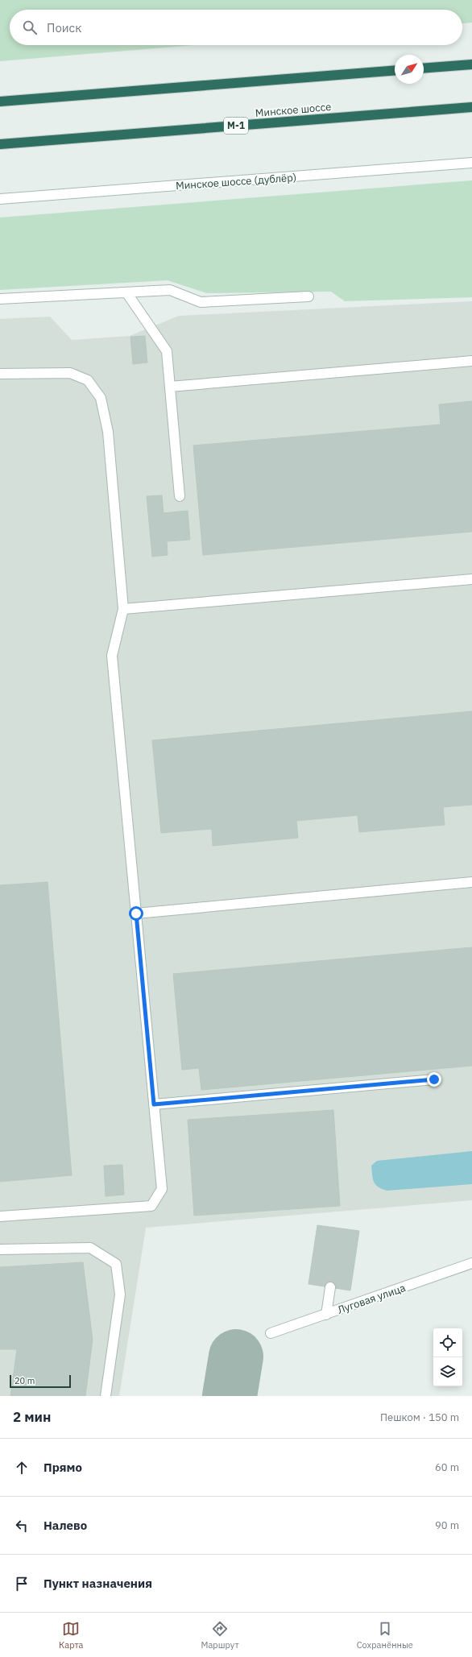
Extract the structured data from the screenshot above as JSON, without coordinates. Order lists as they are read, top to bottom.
{
  "streets": {
    "highway": ["Минское шоссе", "М-1"],
    "main road": ["Минское шоссе (дублёр)", "Луговая улица"]
  },
  "scale_bar": "20 m",
  "north": "top right",
  "page": {
    "search": "Поиск",
    "scale": "20 m",
    "heading": ["2 мин", "Пешком · 150 m"],
    "list": [
      ["Прямо", "60 m"],
      ["Налево", "90 m"],
      "Пункт назначения"
    ],
    "nav": ["Карта", "Маршрут", "Сохранённые"]
  }
}
